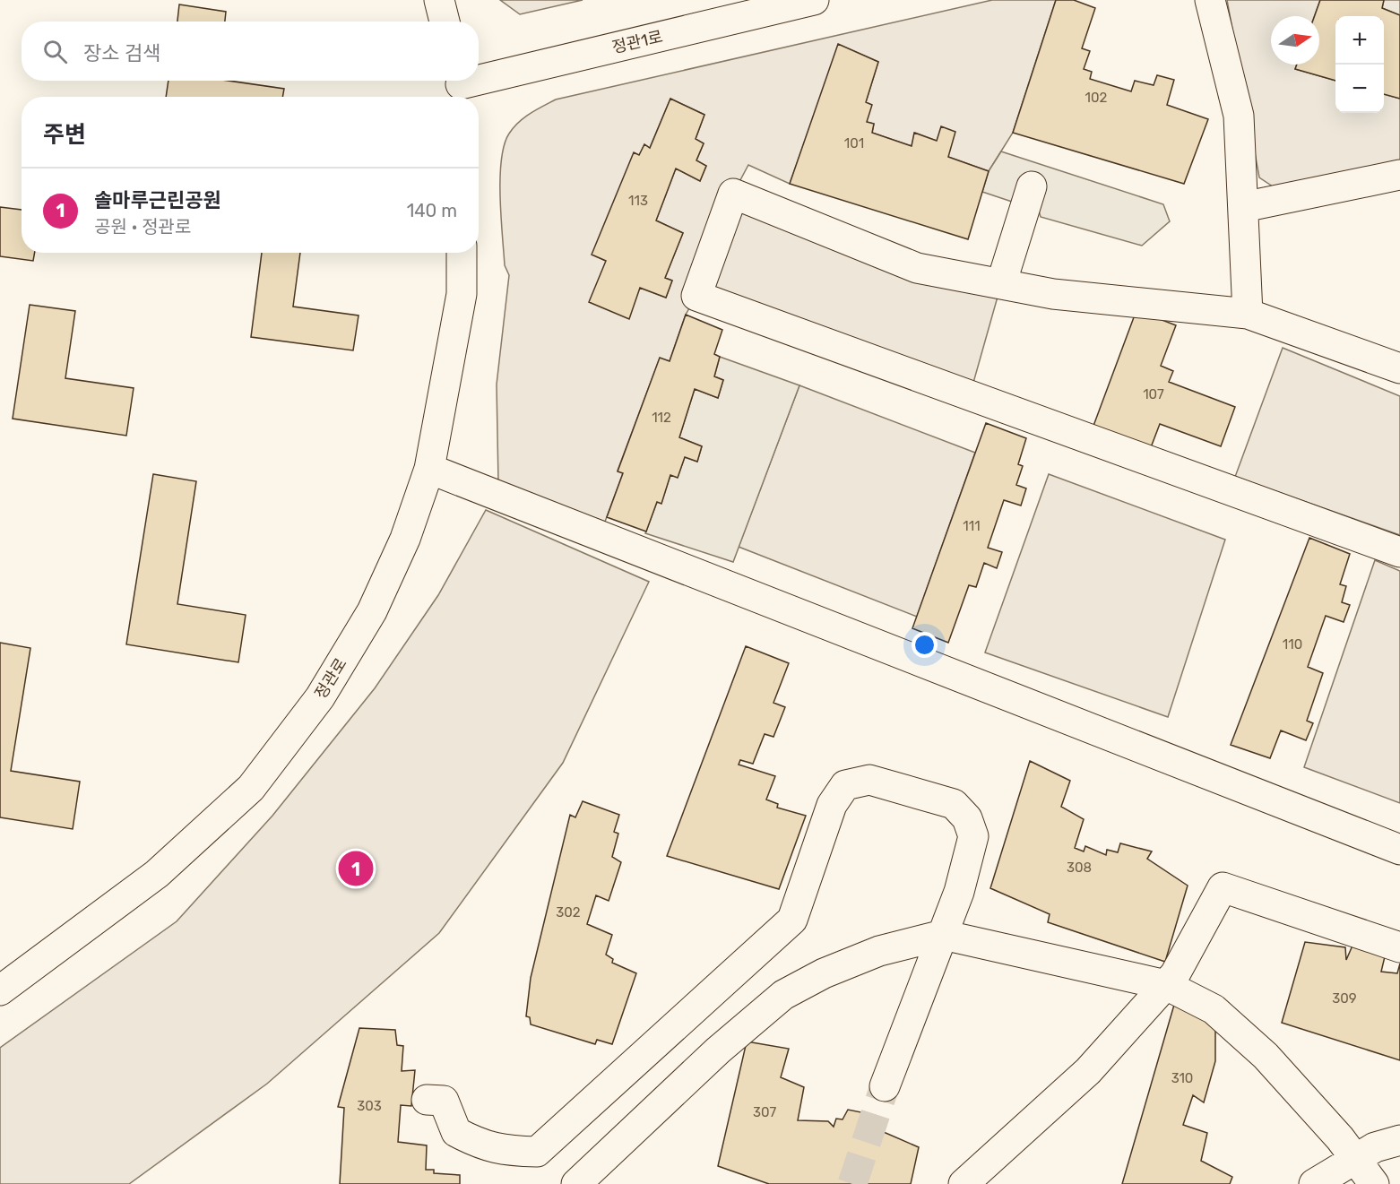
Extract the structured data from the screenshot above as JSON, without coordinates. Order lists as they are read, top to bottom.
{
  "streets": {
    "street": ["정관1로", "정관로"]
  },
  "house_numbers": [
    "102",
    "101",
    "113",
    "107",
    "112",
    "111",
    "110",
    "308",
    "302",
    "309",
    "310",
    "303",
    "307"
  ],
  "north": "right",
  "page": {
    "map_buttons": ["+", "−"],
    "search": "장소 검색",
    "heading": "주변",
    "list": [
      {
        "mark": "1",
        "name": "솔마루근린공원",
        "note": "공원 · 정관로",
        "value": "140 m"
      }
    ],
    "pins": "1"
  }
}
